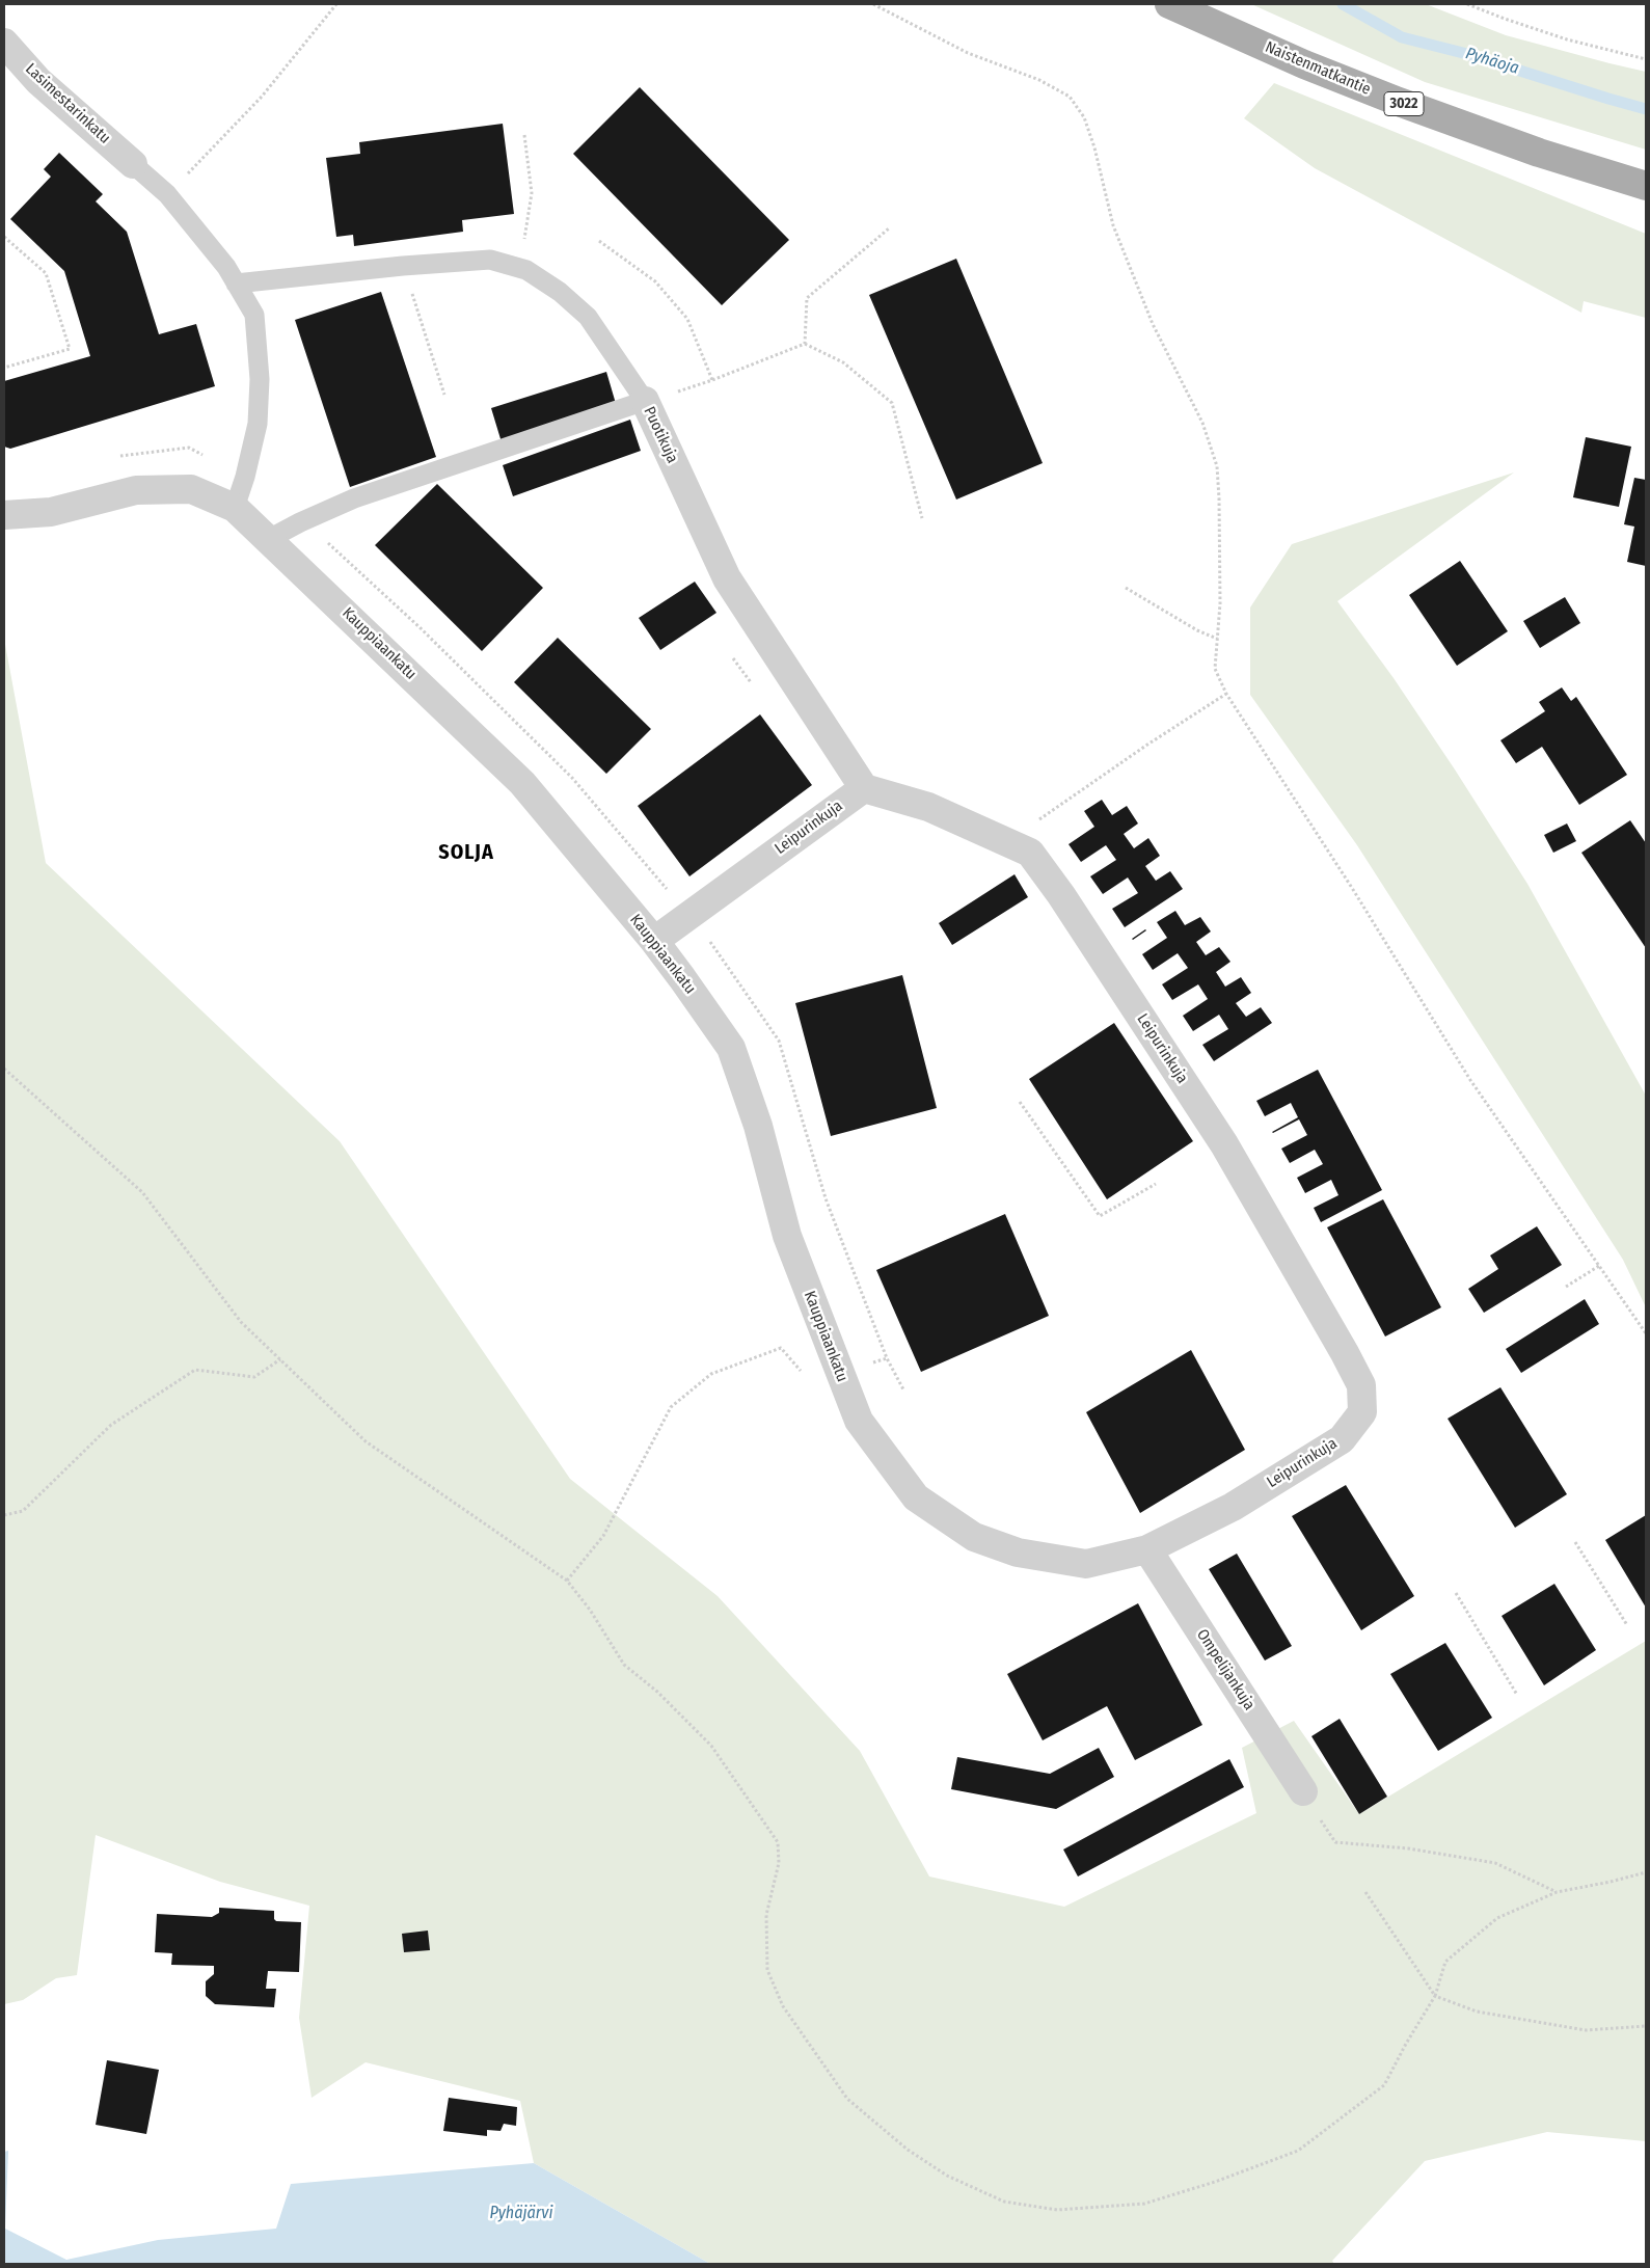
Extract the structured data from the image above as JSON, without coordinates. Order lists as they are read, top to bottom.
{
  "streets": {
    "main road": ["Naistenmatkantie", "3022"],
    "street": [
      "Lasimestarinkatu",
      "Puotikuja",
      "Kauppiaankatu",
      "Leipurinkuja",
      "Ompelijankuja"
    ]
  },
  "crossings": [
    ["Puotikuja", "Kauppiaankatu"],
    ["Puotikuja", "Leipurinkuja"],
    ["Kauppiaankatu", "Leipurinkuja"],
    ["Kauppiaankatu", "Ompelijankuja"],
    ["Leipurinkuja", "Ompelijankuja"]
  ],
  "districts": ["SOLJA"],
  "water": ["Pyhäoja", "Pyhäjärvi"]
}
